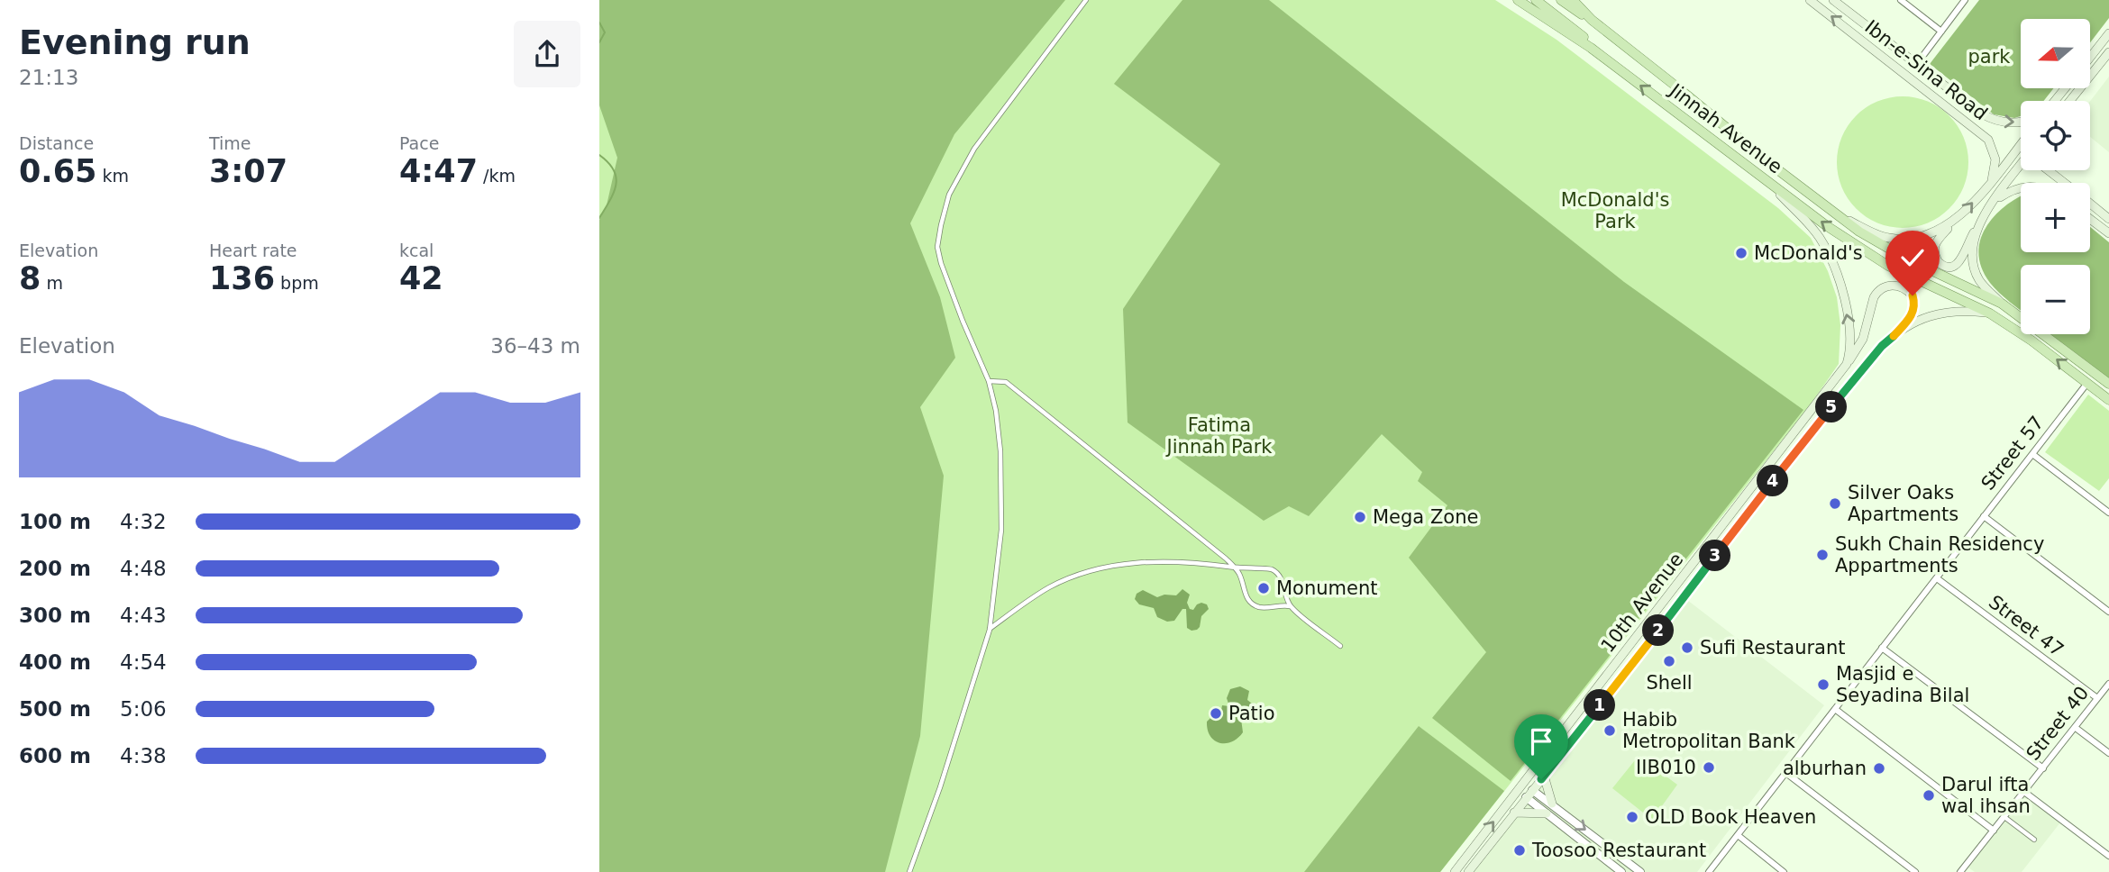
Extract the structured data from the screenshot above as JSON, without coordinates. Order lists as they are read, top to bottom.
{
  "streets": {
    "main road": ["Ibn-e-Sina Road", "Jinnah Avenue", "10th Avenue"],
    "street": ["Street 57", "Street 47", "Street 40"]
  },
  "crossings": [
    ["Jinnah Avenue", "Street 57"],
    ["Jinnah Avenue", "10th Avenue"],
    ["Street 57", "Street 47"],
    ["Street 47", "Street 40"]
  ],
  "parks": ["park", "McDonald's Park", "Fatima Jinnah Park"],
  "places": [
    "McDonald's",
    "Silver Oaks Apartments",
    "Mega Zone",
    "Sukh Chain Residency Appartments",
    "Monument",
    "Sufi Restaurant",
    "Shell",
    "Masjid e Seyadina Bilal",
    "Patio",
    "Habib Metropolitan Bank",
    "IIB010",
    "alburhan",
    "Darul ifta wal ihsan",
    "OLD Book Heaven",
    "Toosoo Restaurant"
  ],
  "north": "left",
  "page": {
    "heading": ["Evening run", "21:13"],
    "map_buttons": ["+", "−"],
    "stats": [
      ["Distance", "0.65 km"],
      ["Time", "3:07"],
      ["Pace", "4:47 /km"],
      ["Elevation", "8 m"],
      ["Heart rate", "136 bpm"],
      ["kcal", "42"]
    ],
    "chart": ["Elevation", "36–43 m"],
    "pins": [
      "5",
      "4",
      "3",
      "2",
      "1"
    ],
    "list": [
      {
        "name": "100 m",
        "note": "4:32"
      },
      {
        "name": "200 m",
        "note": "4:48"
      },
      {
        "name": "300 m",
        "note": "4:43"
      },
      {
        "name": "400 m",
        "note": "4:54"
      },
      {
        "name": "500 m",
        "note": "5:06"
      },
      {
        "name": "600 m",
        "note": "4:38"
      }
    ]
  }
}
